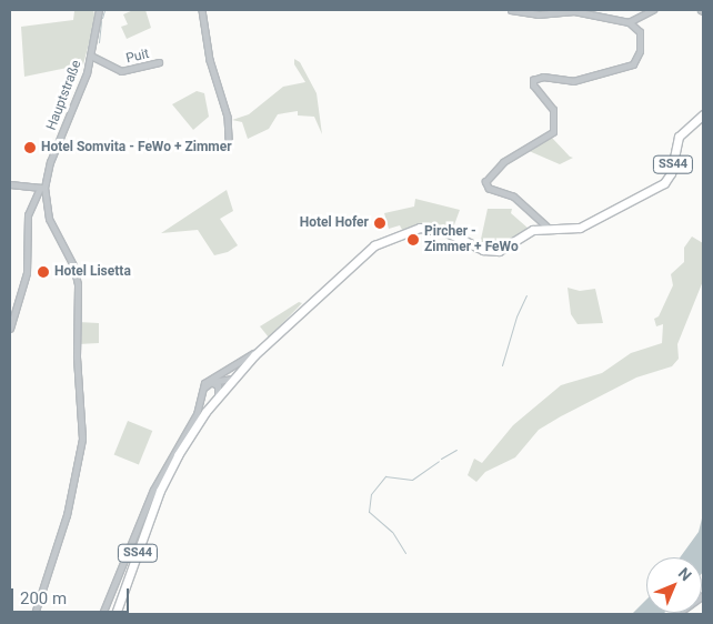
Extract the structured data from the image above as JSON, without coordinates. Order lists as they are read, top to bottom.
{
  "streets": {
    "main road": ["SS44"],
    "street": ["Puit", "Hauptstraße"]
  },
  "crossings": [
    ["Puit", "Hauptstraße"]
  ],
  "places": [
    "Hotel Somvita - FeWo + Zimmer",
    "Hotel Hofer",
    "Pircher - Zimmer + FeWo",
    "Hotel Lisetta"
  ],
  "scale_bar": "200 m",
  "north": "top right"
}
